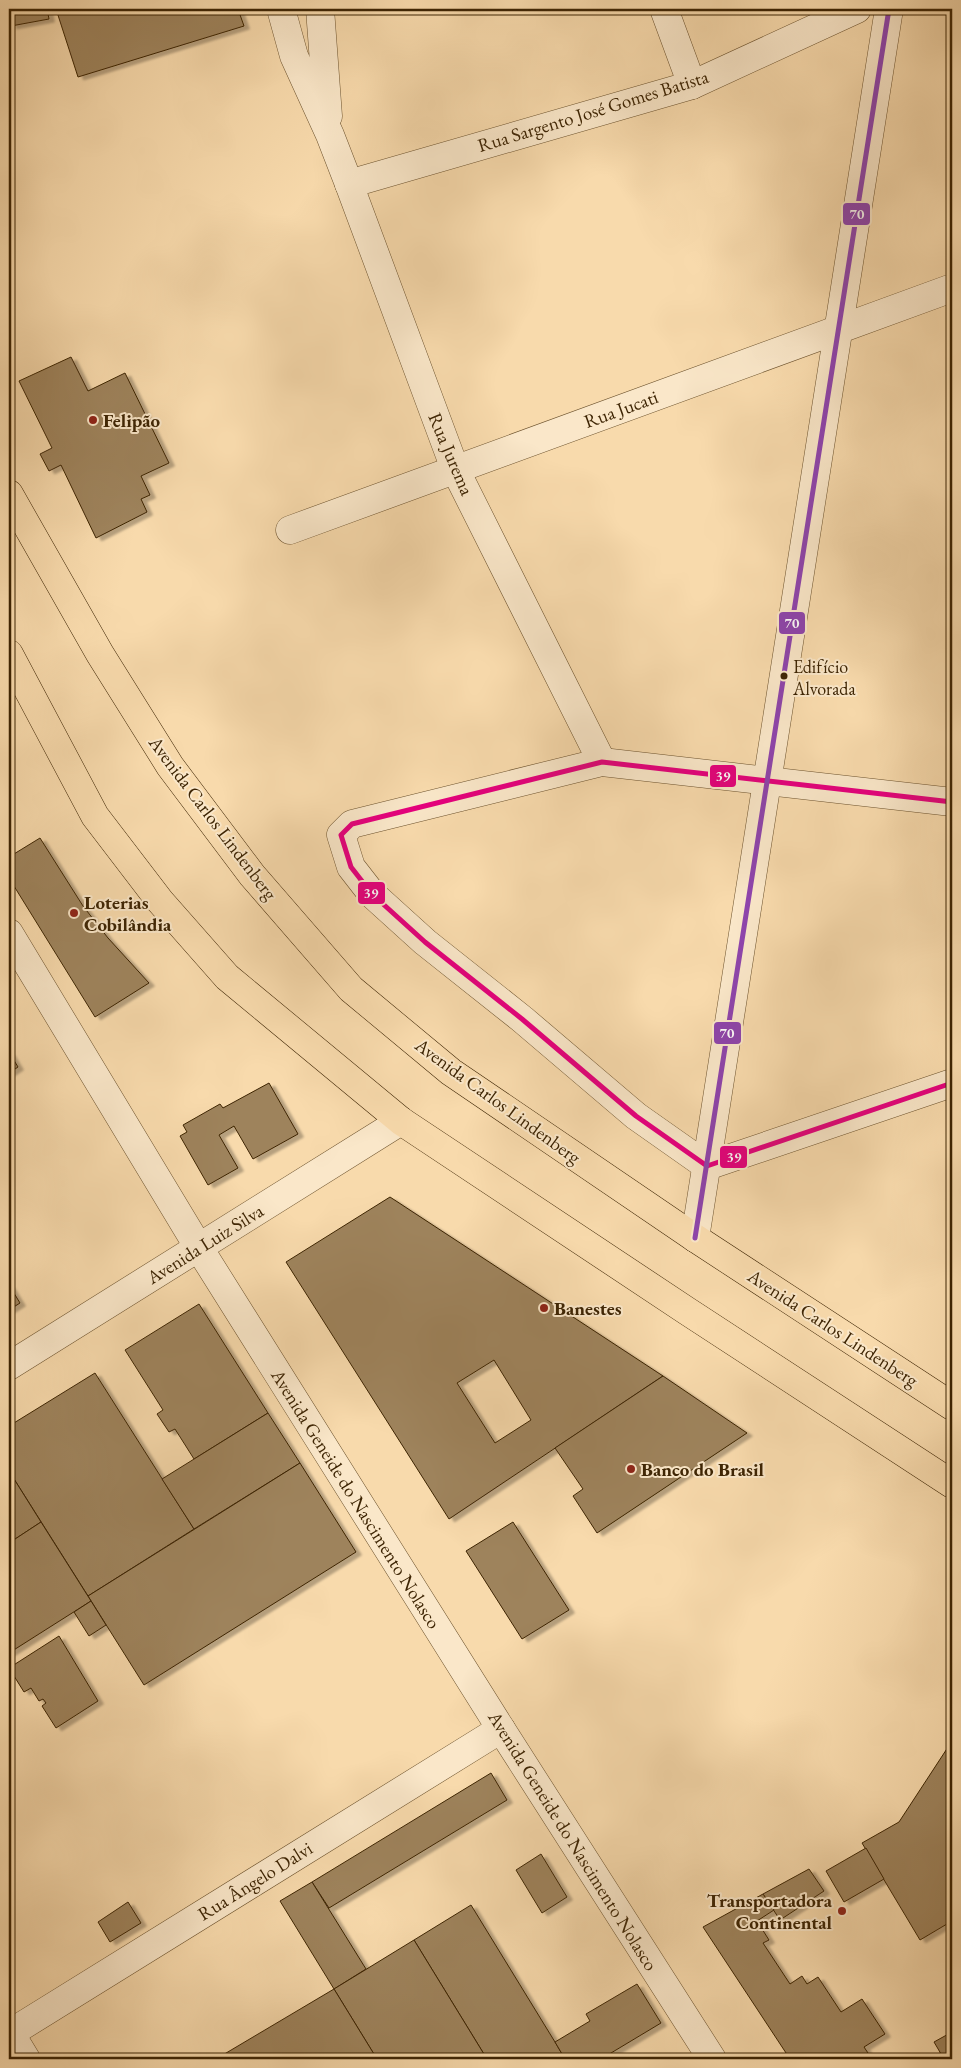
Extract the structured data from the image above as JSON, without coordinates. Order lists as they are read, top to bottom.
{
  "streets": {
    "main road": ["Avenida Carlos Lindenberg"],
    "street": [
      "Rua Sargento José Gomes Batista",
      "Rua Jucati",
      "Rua Jurema",
      "Avenida Luiz Silva",
      "Avenida Geneide do Nascimento Nolasco",
      "Rua Ângelo Dalvi"
    ]
  },
  "crossings": [
    ["Rua Sargento José Gomes Batista", "Rua Jurema"],
    ["Rua Jucati", "Rua Jurema"],
    ["Avenida Luiz Silva", "Avenida Geneide do Nascimento Nolasco"],
    ["Avenida Geneide do Nascimento Nolasco", "Rua Ângelo Dalvi"]
  ],
  "places": [
    "Felipão",
    "Edifício Alvorada",
    "Loterias Cobilândia",
    "Banestes",
    "Banco do Brasil",
    "Transportadora Continental"
  ],
  "lines": ["transit line 70", "transit line 39"]
}
